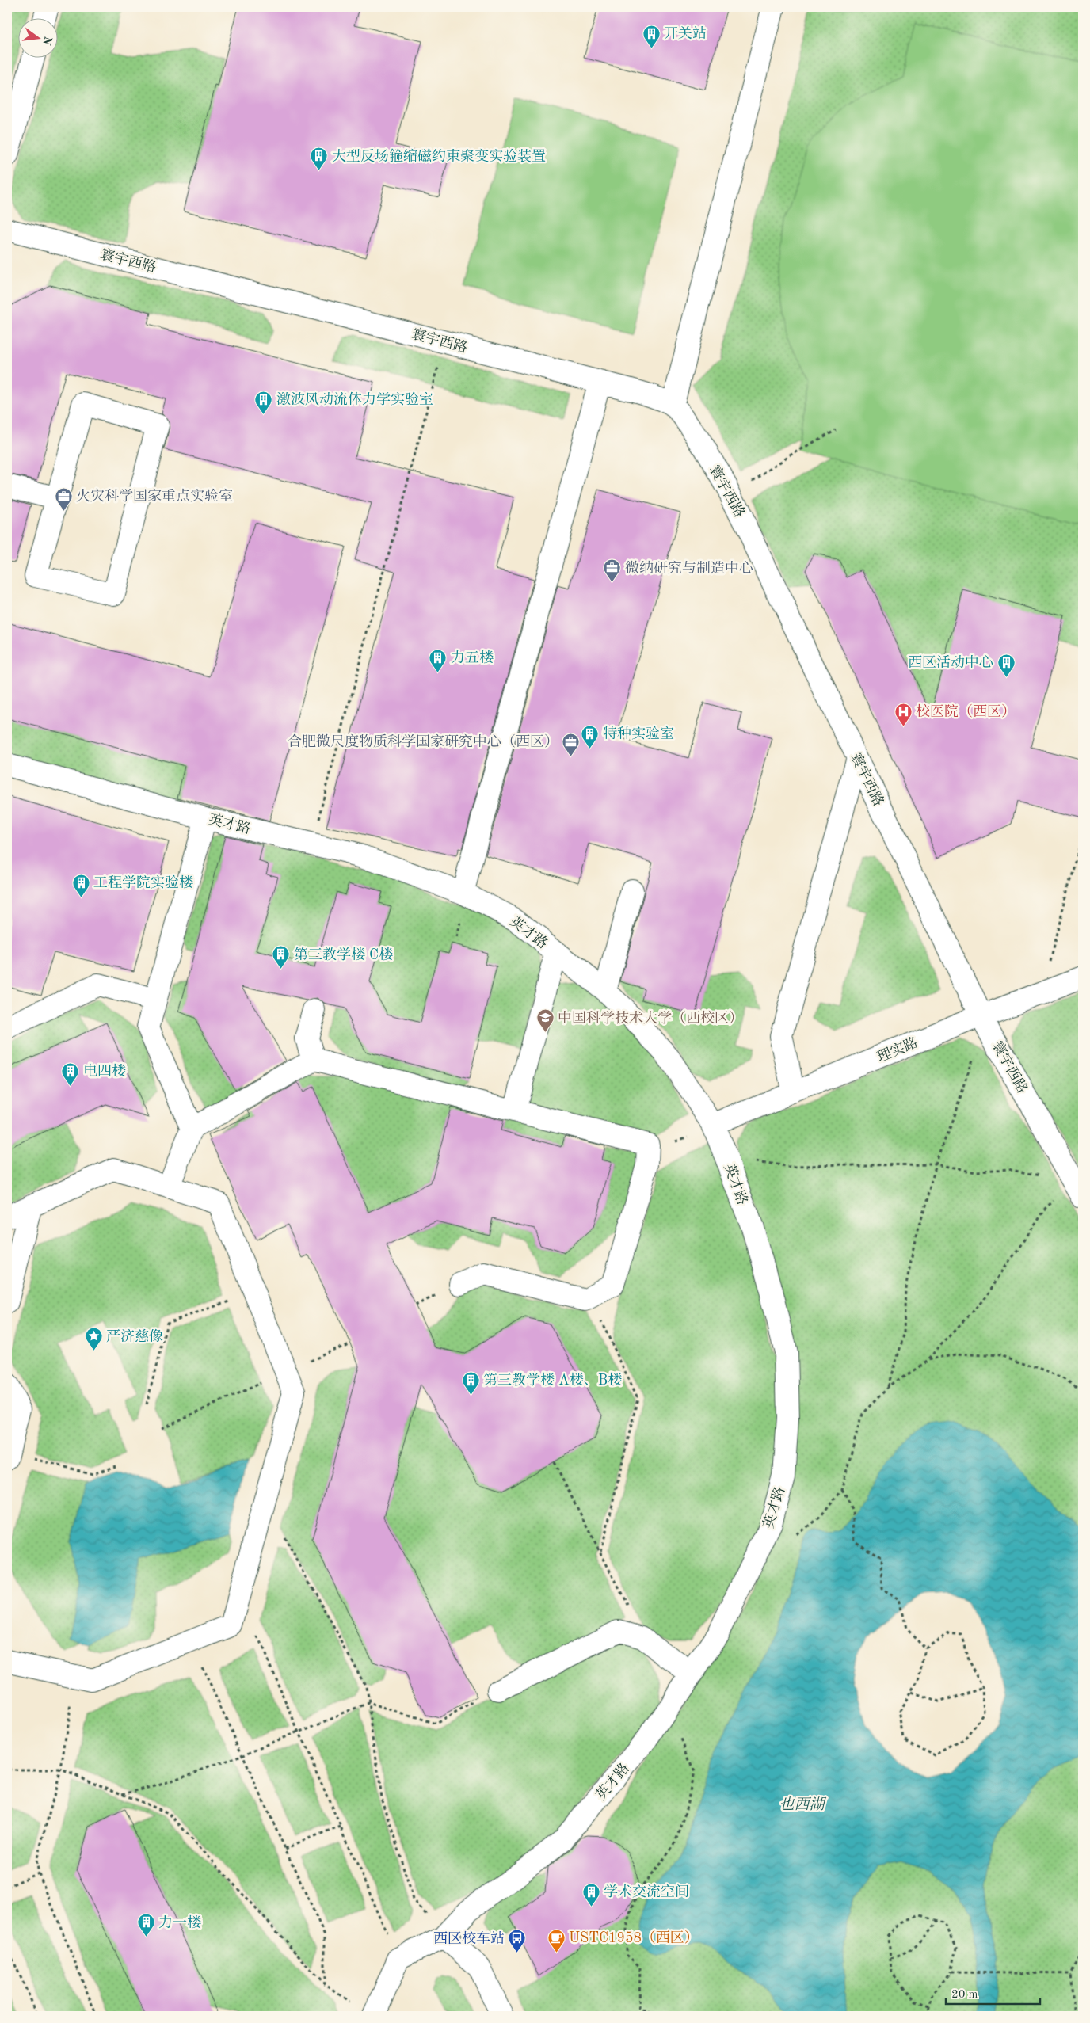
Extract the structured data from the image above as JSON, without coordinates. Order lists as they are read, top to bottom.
{
  "streets": {
    "street": ["寰宇西路", "英才路", "理实路"]
  },
  "crossings": [
    ["寰宇西路", "理实路"],
    ["英才路", "理实路"]
  ],
  "water": ["也西湖"],
  "places": {
    "building": [
      "开关站",
      "大型反场箍缩磁约束聚变实验装置",
      "激波风动流体力学实验室",
      "力五楼",
      "西区活动中心",
      "特种实验室",
      "工程学院实验楼",
      "第三教学楼 C楼",
      "电四楼",
      "第三教学楼 A楼、B楼",
      "学术交流空间",
      "力一楼"
    ],
    "office": ["火灾科学国家重点实验室", "微纳研究与制造中心", "合肥微尺度物质科学国家研究中心（西区）"],
    "hospital": ["校医院（西区）"],
    "school or university": ["中国科学技术大学（西校区）"],
    "place": ["严济慈像"],
    "cafe": ["USTC1958（西区）"],
    "bus stop": ["西区校车站"]
  },
  "scale_bar": "20 m",
  "north": "right"
}
